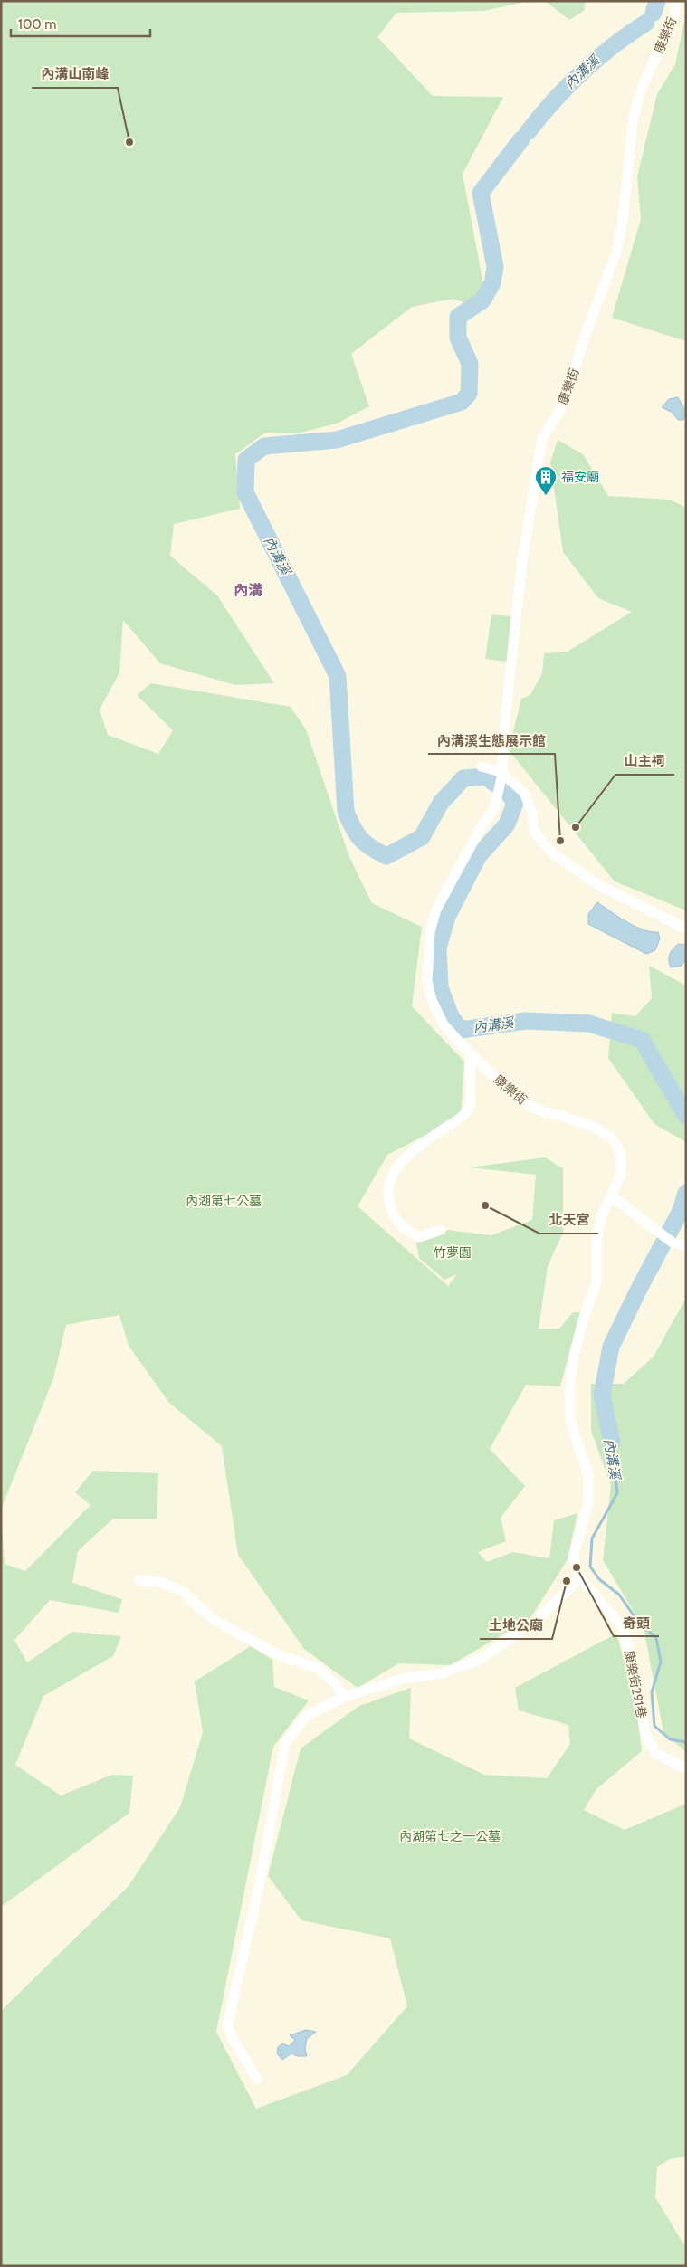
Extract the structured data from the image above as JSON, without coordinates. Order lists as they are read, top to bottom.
{
  "streets": {
    "street": ["康樂街", "康樂街291巷"]
  },
  "crossings": [
    ["康樂街", "康樂街291巷"]
  ],
  "districts": ["內溝"],
  "water": ["內溝溪"],
  "parks": ["內湖第七公墓", "竹夢園", "內湖第七之一公墓"],
  "places": {
    "other": [
      "內溝山南峰",
      "山主祠",
      "內溝溪生態展示館",
      "北天宮",
      "奇頭",
      "土地公廟"
    ],
    "building": ["福安廟"]
  },
  "scale_bar": "100 m"
}
